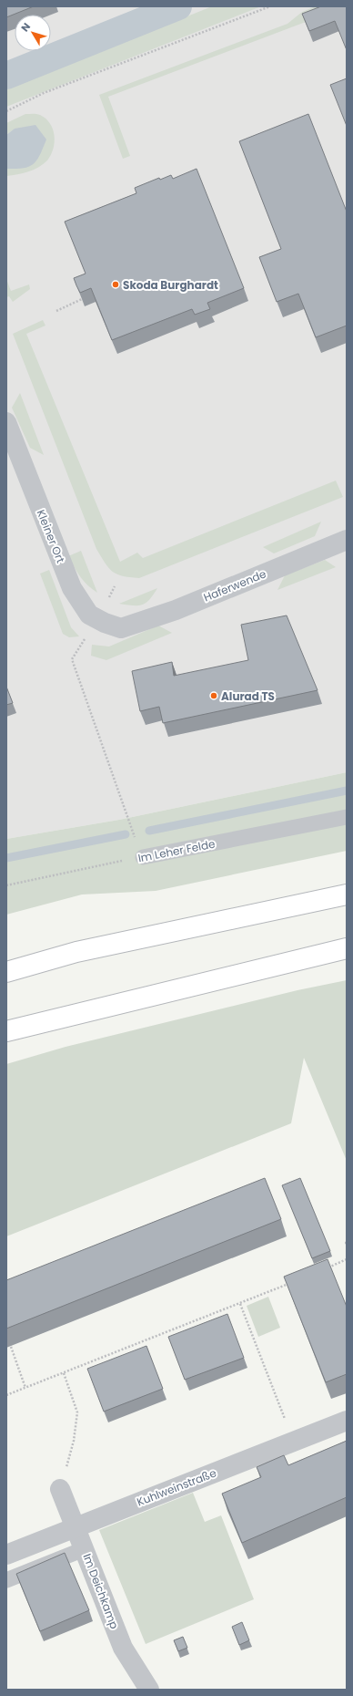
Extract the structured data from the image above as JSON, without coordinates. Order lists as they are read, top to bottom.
{
  "streets": {
    "street": [
      "Kleiner Ort",
      "Haferwende",
      "Kuhlweinstraße",
      "Im Deichkamp"
    ],
    "lane": ["Im Leher Felde"]
  },
  "crossings": [
    ["Kleiner Ort", "Haferwende"],
    ["Kuhlweinstraße", "Im Deichkamp"]
  ],
  "places": ["Skoda Burghardt", "Alurad TS"],
  "north": "top left"
}
